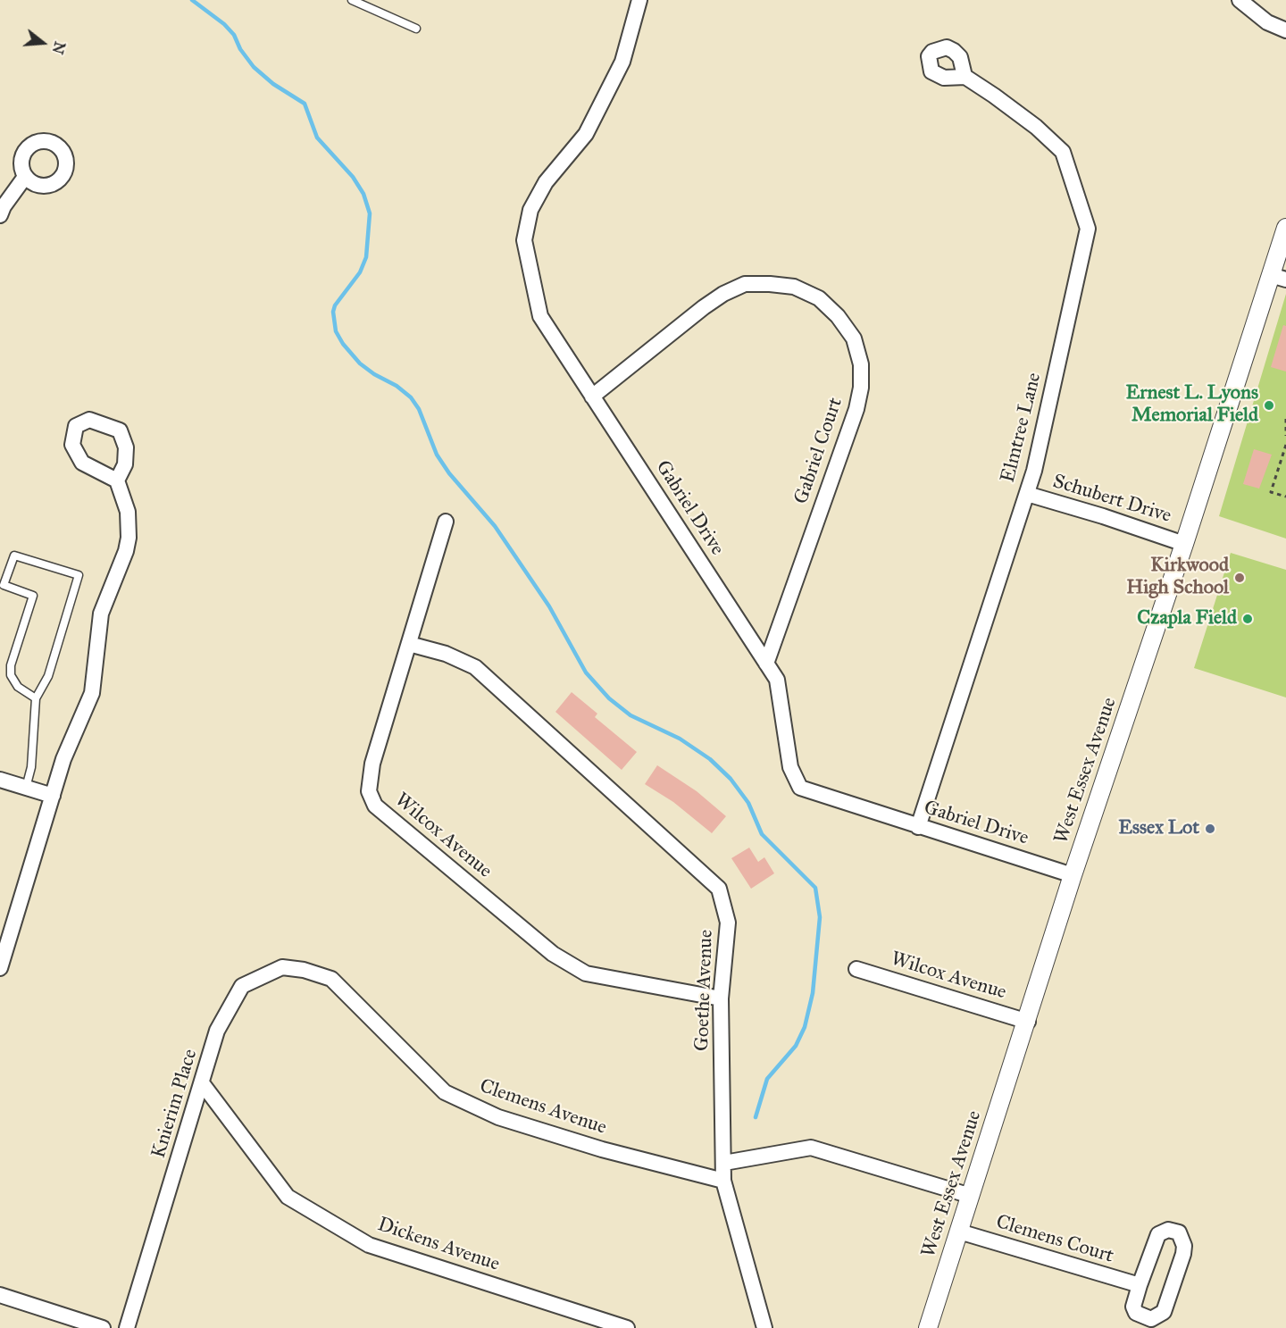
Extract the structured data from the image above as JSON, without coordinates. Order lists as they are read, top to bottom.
{
  "streets": {
    "street": [
      "Elmtree Lane",
      "Gabriel Court",
      "Schubert Drive",
      "Gabriel Drive",
      "West Essex Avenue",
      "Wilcox Avenue",
      "Goethe Avenue",
      "Knierim Place",
      "Clemens Avenue",
      "Clemens Court",
      "Dickens Avenue"
    ]
  },
  "crossings": [
    ["Elmtree Lane", "Schubert Drive"],
    ["Elmtree Lane", "Gabriel Drive"],
    ["Gabriel Court", "Gabriel Drive"],
    ["Schubert Drive", "West Essex Avenue"],
    ["Gabriel Drive", "West Essex Avenue"],
    ["West Essex Avenue", "Wilcox Avenue"],
    ["West Essex Avenue", "Clemens Court"],
    ["Wilcox Avenue", "Goethe Avenue"],
    ["Goethe Avenue", "Clemens Avenue"],
    ["Knierim Place", "Clemens Avenue"],
    ["Knierim Place", "Dickens Avenue"]
  ],
  "places": [
    "Ernest L. Lyons Memorial Field",
    "Kirkwood High School",
    "Czapla Field",
    "Essex Lot"
  ],
  "north": "right"
}
